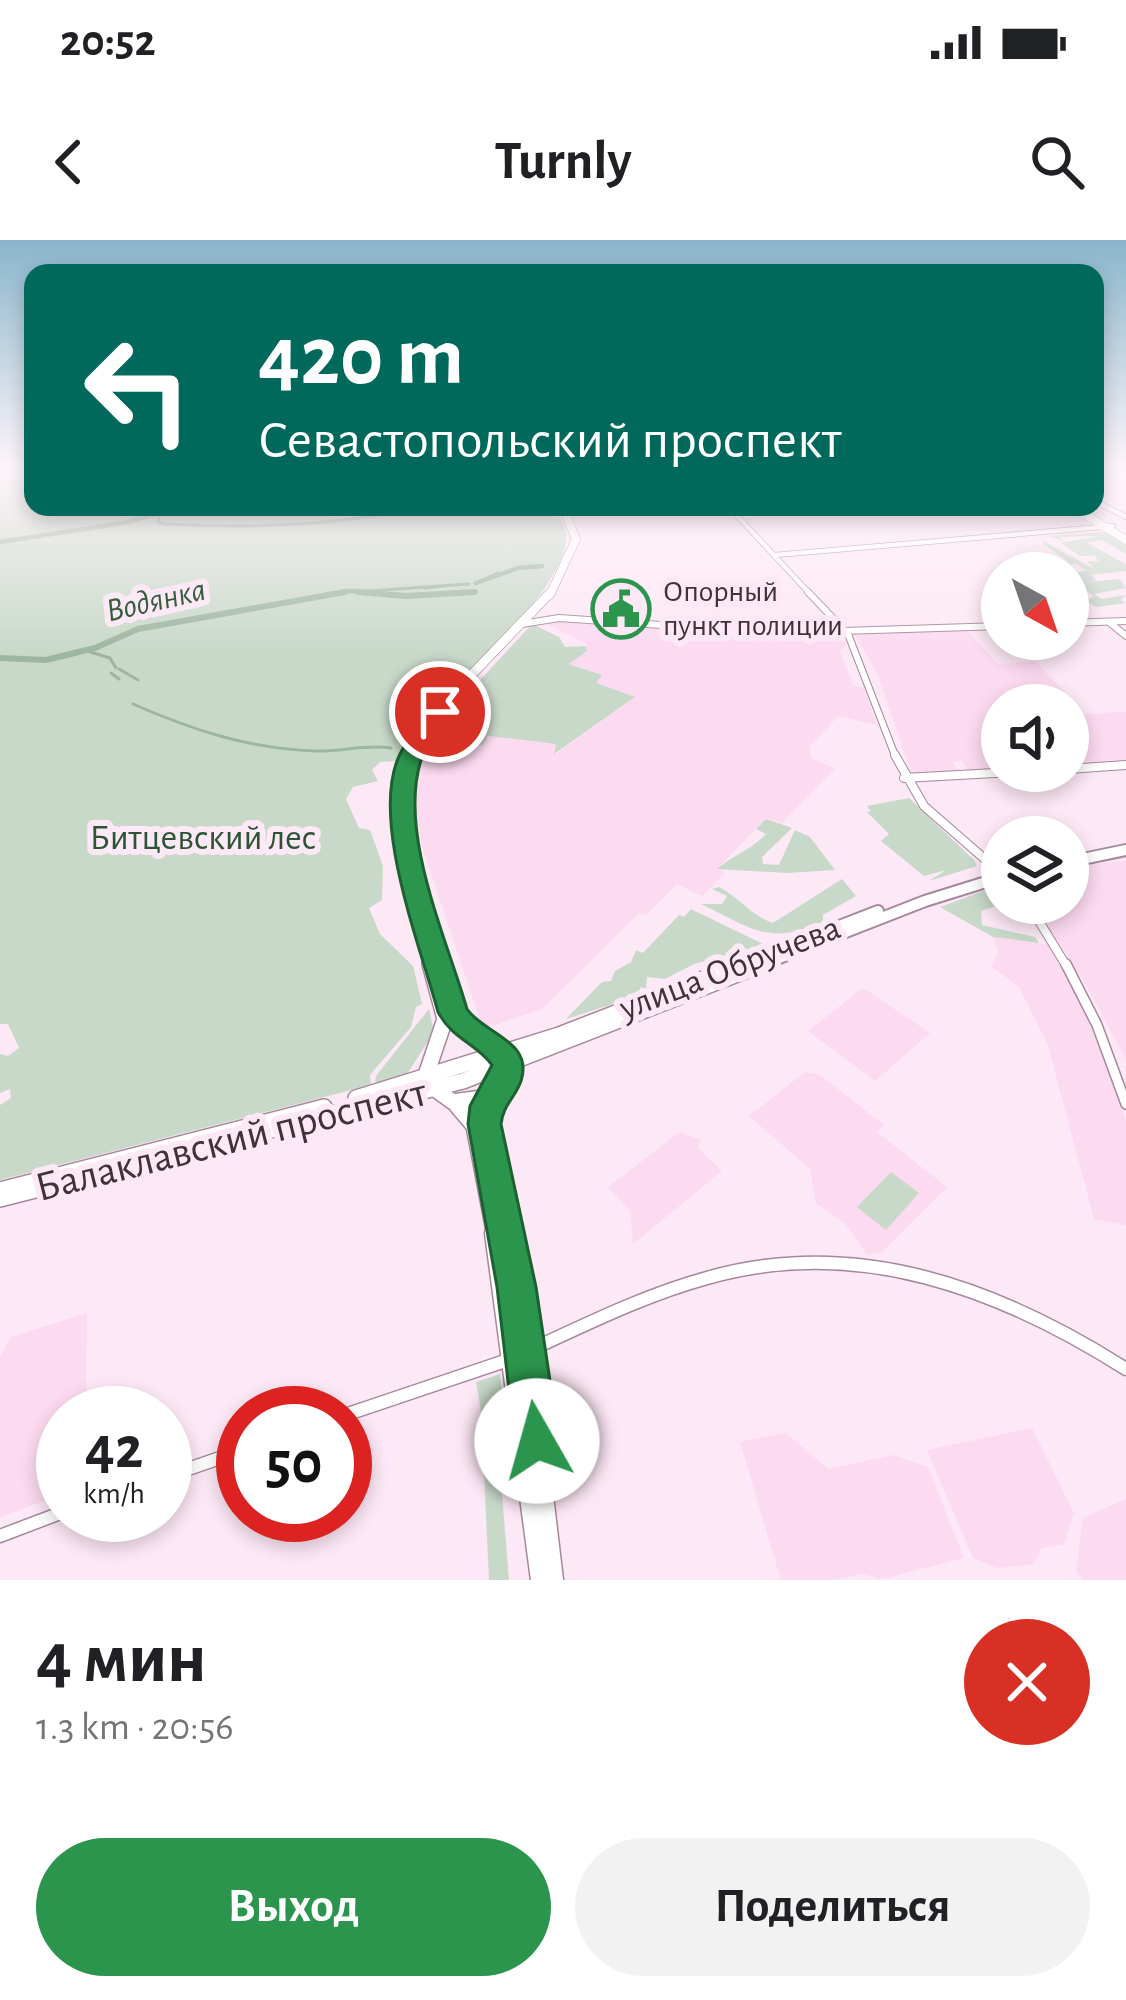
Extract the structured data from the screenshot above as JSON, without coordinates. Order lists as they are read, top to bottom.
{
  "streets": {
    "main road": ["улица Обручева", "Балаклавский проспект"]
  },
  "crossings": [
    ["улица Обручева", "Балаклавский проспект"]
  ],
  "water": ["Водянка"],
  "parks": ["Битцевский лес"],
  "places": {
    "public building": ["Опорный пункт полиции"]
  },
  "north": "bottom right",
  "page": {
    "status": "20:52",
    "header": "Turnly",
    "turn": ["420 m", "Севастопольский проспект"],
    "speed": "42 km/h",
    "limit": "50",
    "heading": ["4 мин", "1.3 km · 20:56"],
    "buttons": ["Выход", "Поделиться"]
  }
}
